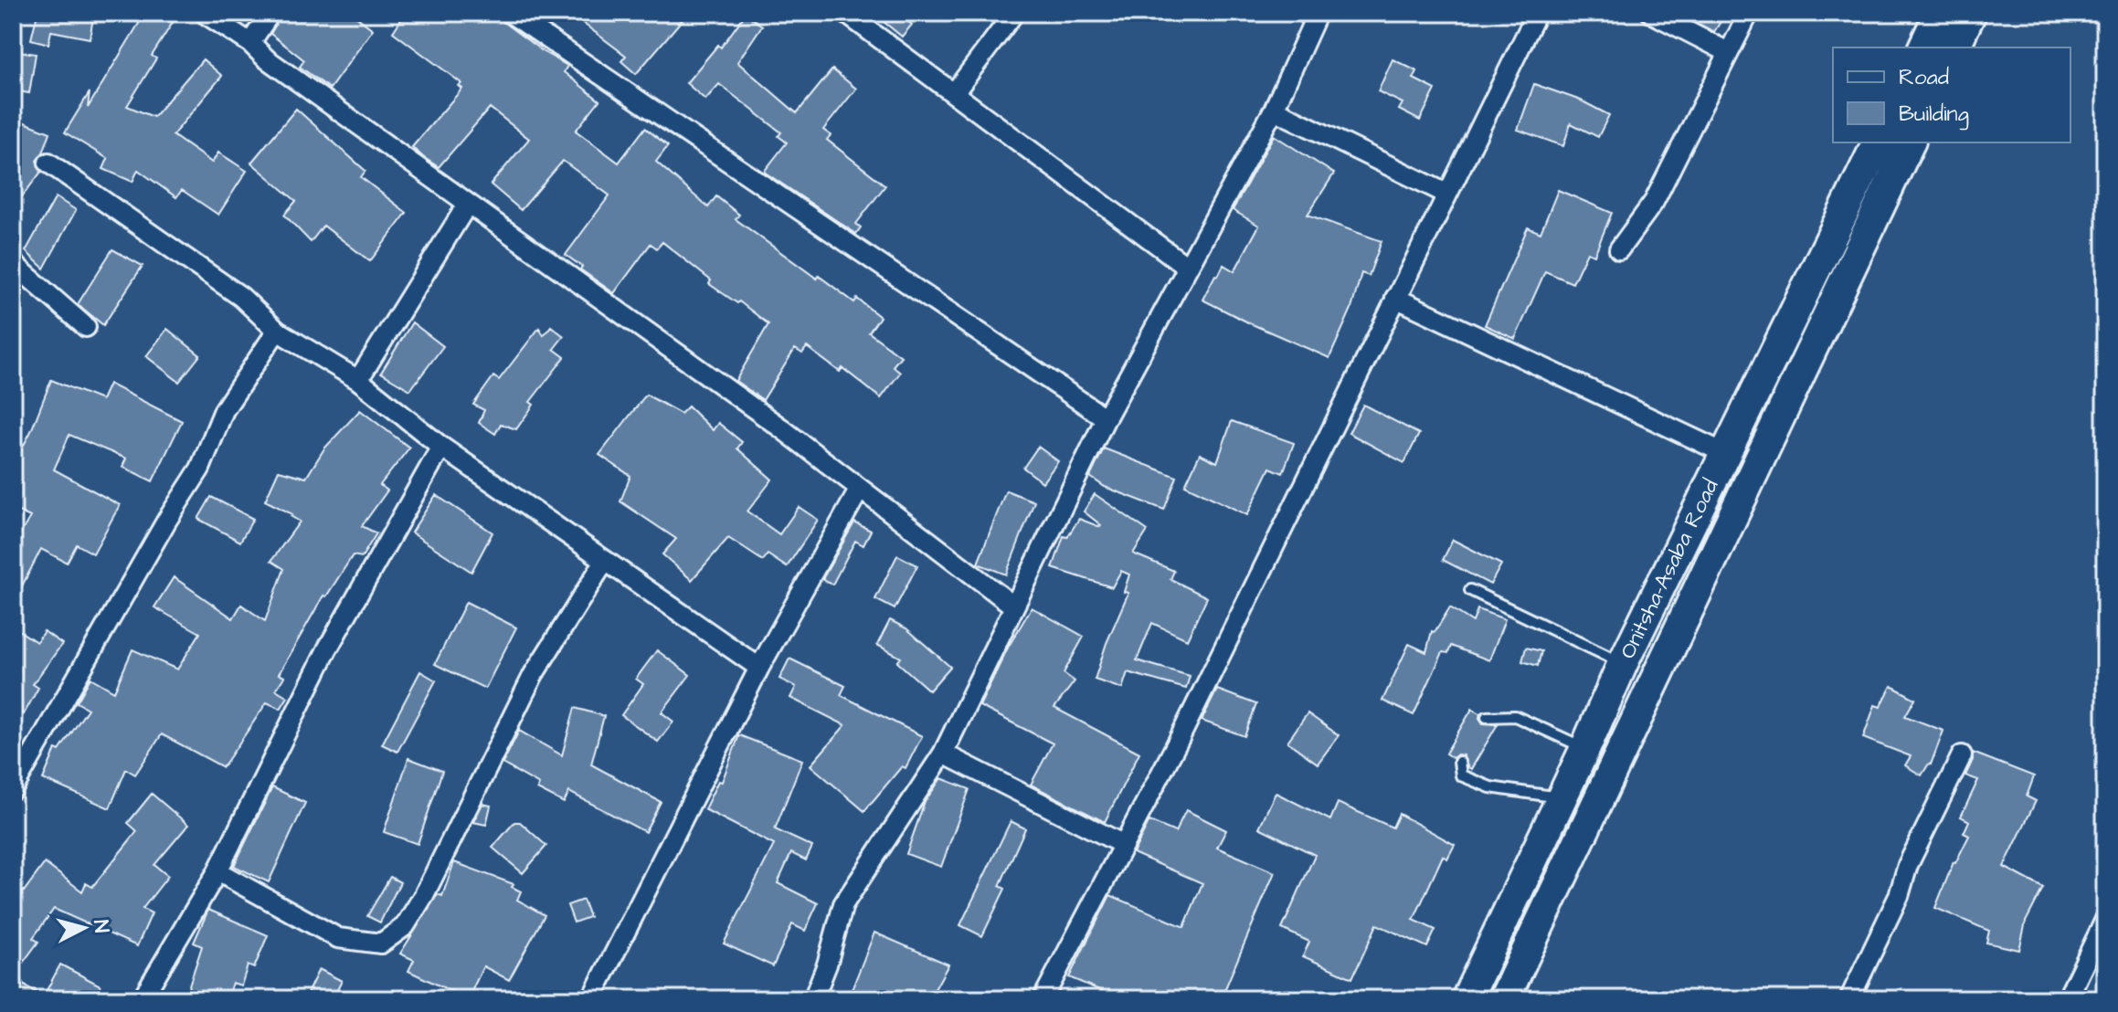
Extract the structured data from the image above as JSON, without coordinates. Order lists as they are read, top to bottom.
{
  "streets": {
    "highway": ["Onitsha-Asaba Road"]
  },
  "legend": ["Road", "Building"],
  "north": "right"
}
